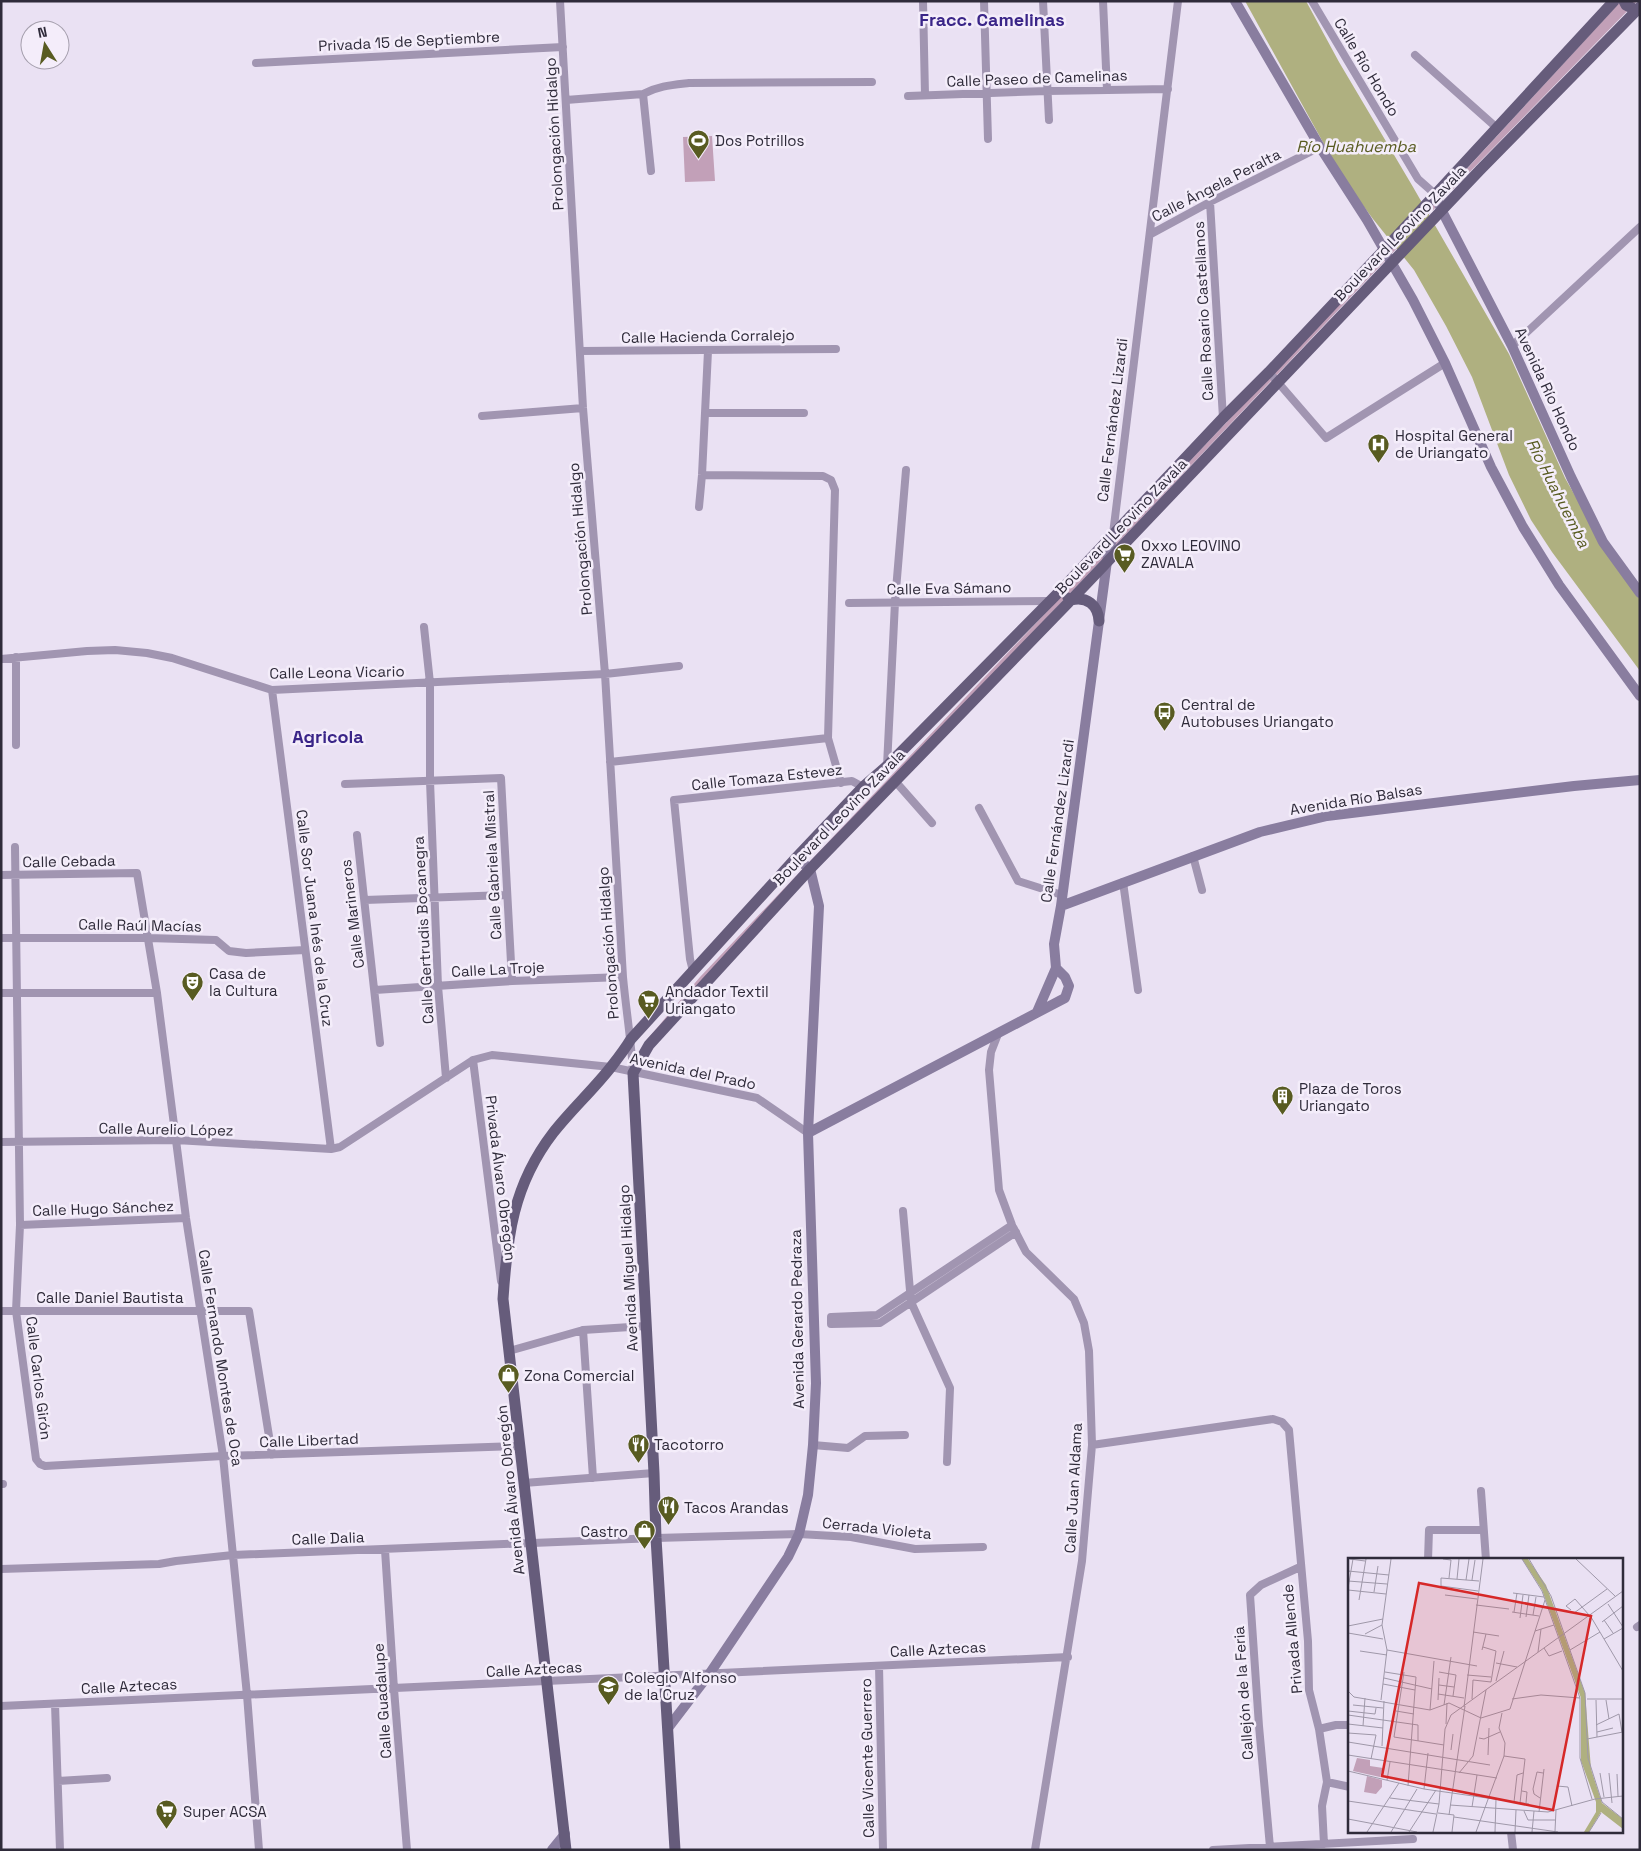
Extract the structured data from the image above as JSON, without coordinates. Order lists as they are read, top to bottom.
{
  "streets": {
    "main road": ["Boulevard Leovino Zavala", "Avenida Miguel Hidalgo", "Avenida Álvaro Obregón"],
    "street": [
      "Privada 15 de Septiembre",
      "Calle Río Hondo",
      "Calle Paseo de Camelinas",
      "Prolongación Hidalgo",
      "Calle Ángela Peralta",
      "Calle Rosario Castellanos",
      "Calle Hacienda Corralejo",
      "Avenida Río Hondo",
      "Calle Fernández Lizardi",
      "Calle Eva Sámano",
      "Calle Leona Vicario",
      "Calle Tomaza Estevez",
      "Avenida Río Balsas",
      "Calle Cebada",
      "Calle Gabriela Mistral",
      "Calle Marineros",
      "Calle Sor Juana Inés de la Cruz",
      "Calle Raúl Macías",
      "Calle Gertrudis Bocanegra",
      "Calle La Troje",
      "Avenida del Prado",
      "Calle Aurelio López",
      "Privada Álvaro Obregón",
      "Calle Hugo Sánchez",
      "Calle Daniel Bautista",
      "Avenida Gerardo Pedraza",
      "Calle Fernando Montes de Oca",
      "Calle Carlos Girón",
      "Calle Libertad",
      "Calle Juan Aldama",
      "Cerrada Violeta",
      "Calle Dalia",
      "Privada Allende",
      "Calle Aztecas",
      "Callejón de la Feria",
      "Calle Guadalupe",
      "Calle Vicente Guerrero"
    ]
  },
  "crossings": [
    ["Privada 15 de Septiembre", "Prolongación Hidalgo"],
    ["Calle Río Hondo", "Boulevard Leovino Zavala"],
    ["Calle Río Hondo", "Avenida Río Hondo"],
    ["Calle Paseo de Camelinas", "Calle Fernández Lizardi"],
    ["Prolongación Hidalgo", "Boulevard Leovino Zavala"],
    ["Prolongación Hidalgo", "Calle Hacienda Corralejo"],
    ["Prolongación Hidalgo", "Calle Leona Vicario"],
    ["Prolongación Hidalgo", "Calle La Troje"],
    ["Prolongación Hidalgo", "Avenida del Prado"],
    ["Prolongación Hidalgo", "Avenida Miguel Hidalgo"],
    ["Calle Ángela Peralta", "Calle Rosario Castellanos"],
    ["Calle Ángela Peralta", "Calle Fernández Lizardi"],
    ["Boulevard Leovino Zavala", "Calle Rosario Castellanos"],
    ["Boulevard Leovino Zavala", "Avenida Río Hondo"],
    ["Boulevard Leovino Zavala", "Calle Fernández Lizardi"],
    ["Boulevard Leovino Zavala", "Calle Eva Sámano"],
    ["Boulevard Leovino Zavala", "Calle Tomaza Estevez"],
    ["Boulevard Leovino Zavala", "Avenida del Prado"],
    ["Boulevard Leovino Zavala", "Avenida Miguel Hidalgo"],
    ["Boulevard Leovino Zavala", "Avenida Gerardo Pedraza"],
    ["Boulevard Leovino Zavala", "Avenida Álvaro Obregón"],
    ["Calle Fernández Lizardi", "Avenida Río Balsas"],
    ["Calle Leona Vicario", "Calle Sor Juana Inés de la Cruz"],
    ["Calle Leona Vicario", "Calle Gertrudis Bocanegra"],
    ["Calle Cebada", "Calle Fernando Montes de Oca"],
    ["Calle Cebada", "Calle Carlos Girón"],
    ["Calle Gabriela Mistral", "Calle Gertrudis Bocanegra"],
    ["Calle Gabriela Mistral", "Calle La Troje"],
    ["Calle Marineros", "Calle La Troje"],
    ["Calle Sor Juana Inés de la Cruz", "Calle Raúl Macías"],
    ["Calle Sor Juana Inés de la Cruz", "Avenida del Prado"],
    ["Calle Sor Juana Inés de la Cruz", "Calle Aurelio López"],
    ["Calle Raúl Macías", "Calle Fernando Montes de Oca"],
    ["Calle Raúl Macías", "Calle Carlos Girón"],
    ["Calle Gertrudis Bocanegra", "Calle La Troje"],
    ["Calle Gertrudis Bocanegra", "Avenida del Prado"],
    ["Avenida del Prado", "Calle Aurelio López"],
    ["Avenida del Prado", "Privada Álvaro Obregón"],
    ["Avenida del Prado", "Avenida Miguel Hidalgo"],
    ["Avenida del Prado", "Avenida Gerardo Pedraza"],
    ["Avenida del Prado", "Avenida Álvaro Obregón"],
    ["Calle Aurelio López", "Calle Fernando Montes de Oca"],
    ["Calle Aurelio López", "Calle Carlos Girón"],
    ["Privada Álvaro Obregón", "Avenida Álvaro Obregón"],
    ["Calle Hugo Sánchez", "Calle Fernando Montes de Oca"],
    ["Calle Hugo Sánchez", "Calle Carlos Girón"],
    ["Avenida Miguel Hidalgo", "Avenida Gerardo Pedraza"],
    ["Avenida Miguel Hidalgo", "Cerrada Violeta"],
    ["Avenida Miguel Hidalgo", "Calle Dalia"],
    ["Avenida Miguel Hidalgo", "Calle Aztecas"],
    ["Calle Daniel Bautista", "Calle Fernando Montes de Oca"],
    ["Calle Daniel Bautista", "Calle Carlos Girón"],
    ["Calle Daniel Bautista", "Calle Libertad"],
    ["Avenida Gerardo Pedraza", "Cerrada Violeta"],
    ["Avenida Gerardo Pedraza", "Calle Aztecas"],
    ["Calle Fernando Montes de Oca", "Calle Libertad"],
    ["Calle Fernando Montes de Oca", "Calle Dalia"],
    ["Calle Fernando Montes de Oca", "Calle Aztecas"],
    ["Calle Carlos Girón", "Calle Libertad"],
    ["Calle Libertad", "Avenida Álvaro Obregón"],
    ["Calle Juan Aldama", "Privada Allende"],
    ["Calle Juan Aldama", "Calle Aztecas"],
    ["Avenida Álvaro Obregón", "Calle Dalia"],
    ["Avenida Álvaro Obregón", "Calle Aztecas"],
    ["Cerrada Violeta", "Calle Dalia"],
    ["Calle Dalia", "Calle Guadalupe"],
    ["Privada Allende", "Callejón de la Feria"],
    ["Calle Aztecas", "Calle Guadalupe"],
    ["Calle Aztecas", "Calle Vicente Guerrero"]
  ],
  "districts": ["Fracc. Camelinas", "Agricola"],
  "water": ["Río Huahuemba"],
  "places": {
    "sports": ["Dos Potrillos"],
    "hospital": ["Hospital General de Uriangato"],
    "supermarket": ["Oxxo LEOVINO ZAVALA", "Andador Textil Uriangato", "Super ACSA"],
    "bus stop": ["Central de Autobuses Uriangato"],
    "theatre": ["Casa de la Cultura"],
    "building": ["Plaza de Toros Uriangato"],
    "shop": ["Zona Comercial", "Castro"],
    "restaurant": ["Tacotorro", "Tacos Arandas"],
    "school or university": ["Colegio Alfonso de la Cruz"]
  },
  "north": "top"
}
